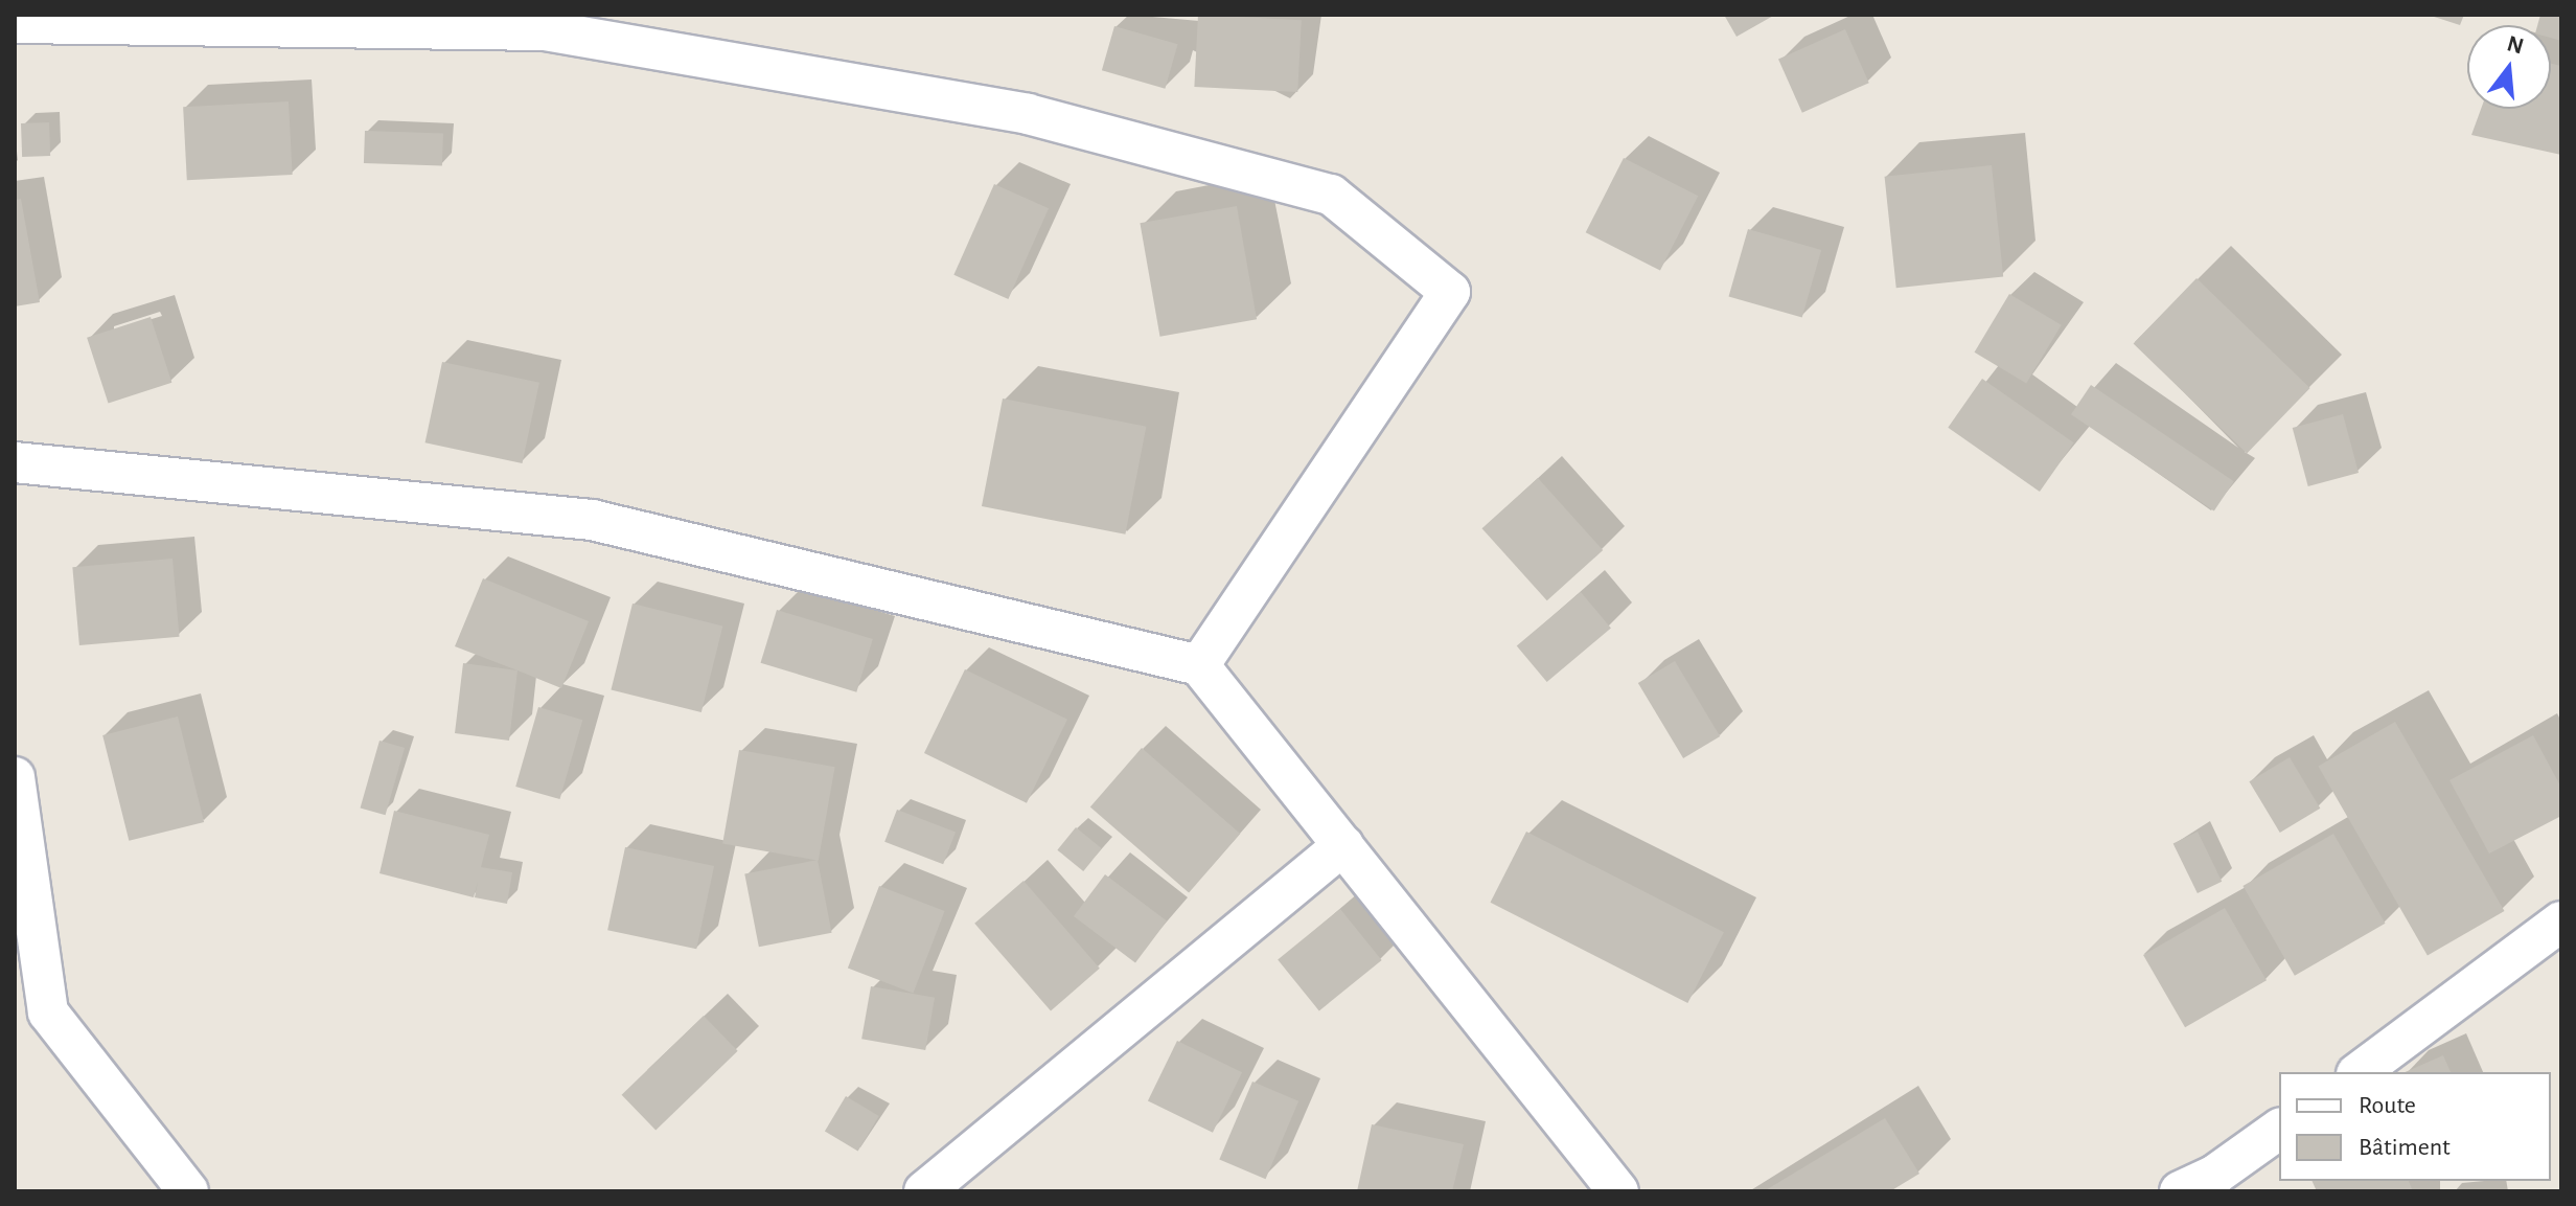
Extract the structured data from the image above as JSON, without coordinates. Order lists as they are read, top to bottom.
{
  "legend": ["Route", "Bâtiment"],
  "north": "top"
}
